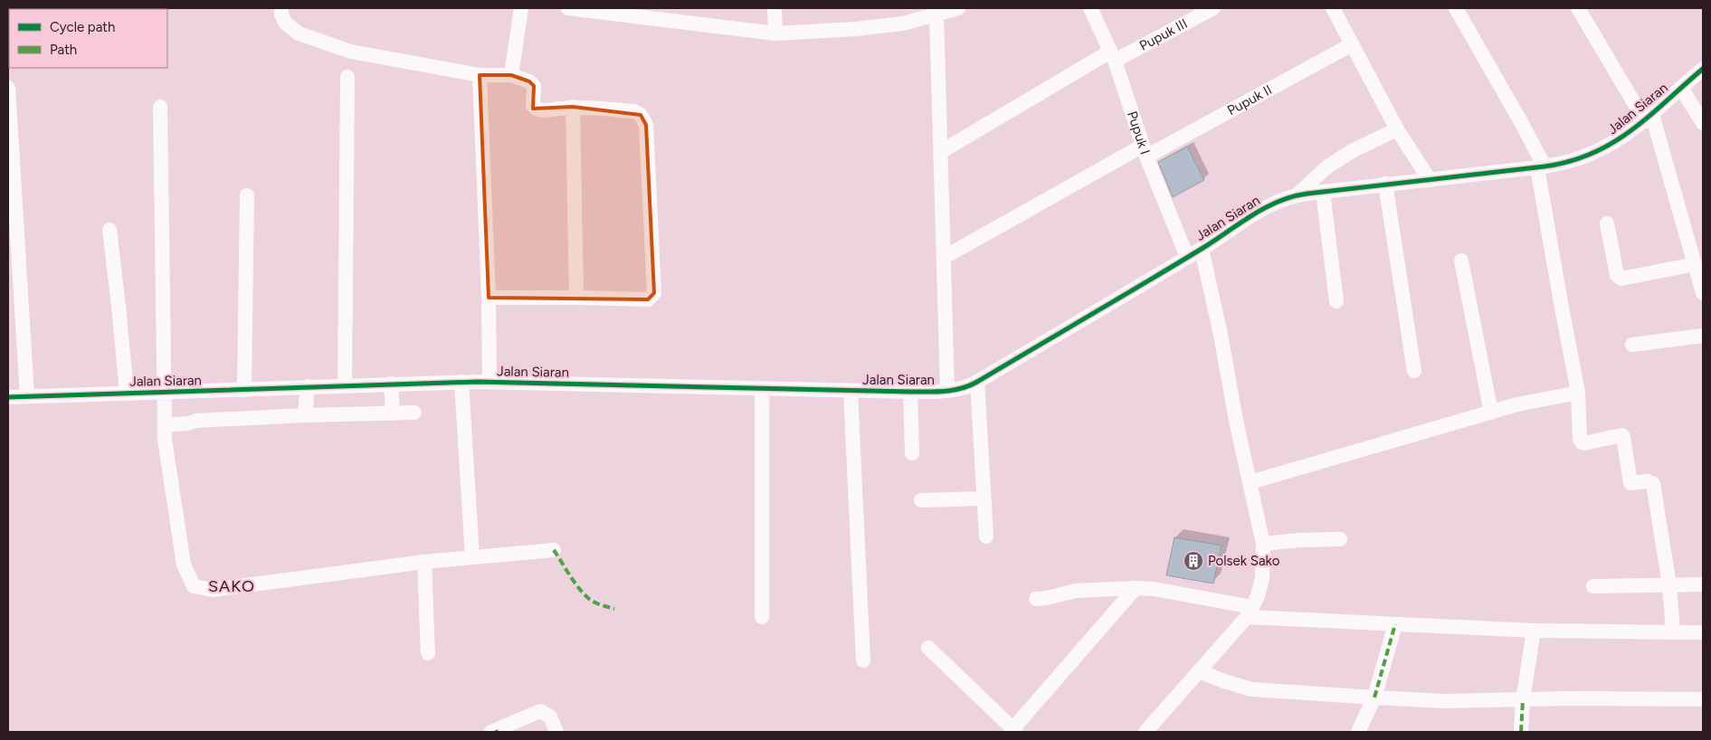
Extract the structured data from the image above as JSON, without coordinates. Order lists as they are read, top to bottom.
{
  "streets": {
    "street": [
      "Pupuk III",
      "Pupuk II",
      "Jalan Siaran",
      "Pupuk I"
    ]
  },
  "crossings": [
    ["Pupuk III", "Pupuk I"],
    ["Pupuk II", "Pupuk I"],
    ["Jalan Siaran", "Pupuk I"]
  ],
  "districts": ["SAKO"],
  "places": {
    "building": ["Polsek Sako"]
  },
  "legend": ["Cycle path", "Path"]
}
